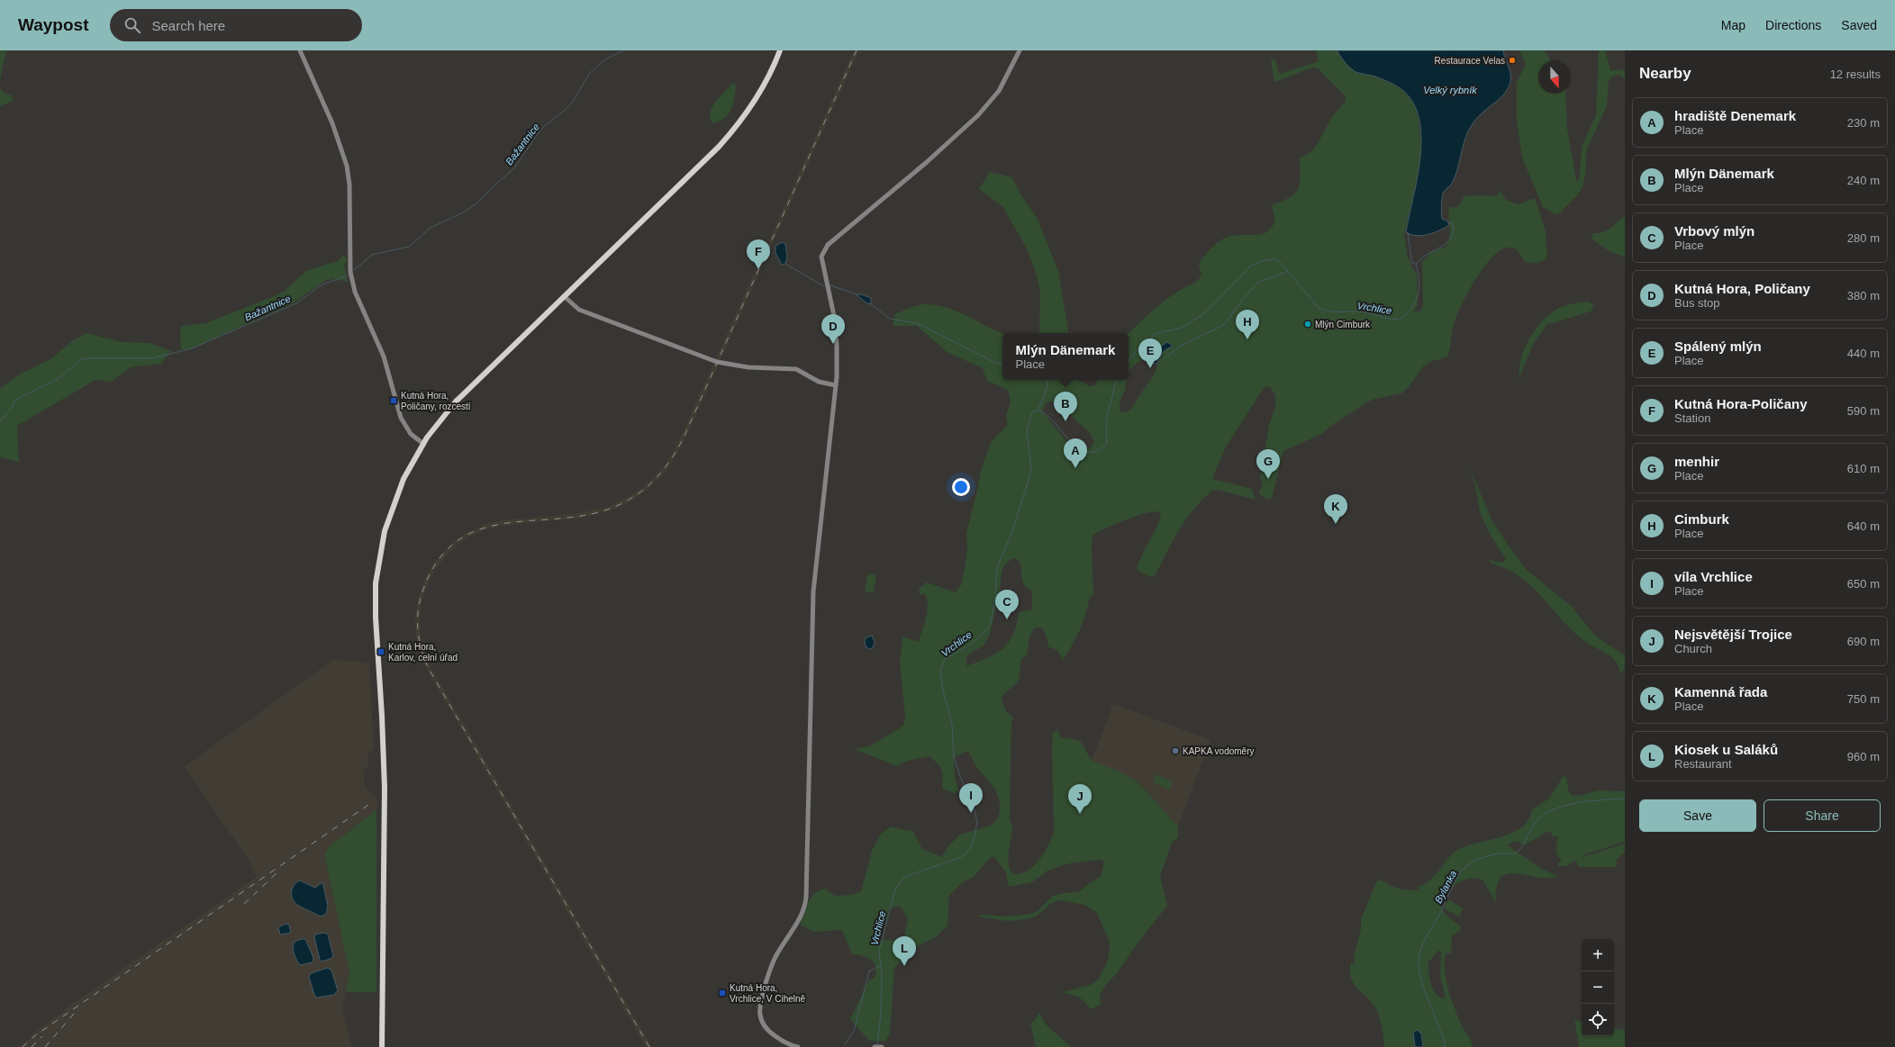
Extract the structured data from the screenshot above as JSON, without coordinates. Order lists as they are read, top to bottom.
{
  "water": [
    "Velký rybník",
    "Bažantnice",
    "Vrchlice",
    "Bylanka"
  ],
  "places": {
    "other": ["Restaurace Velas", "Mlýn Cimburk", "KAPKA vodoměry"],
    "transit": ["Kutná Hora, Poličany, rozcestí", "Kutná Hora, Karlov, celní úřad", "Kutná Hora, Vrchlice, V Cihelně"]
  },
  "north": "bottom",
  "page": {
    "header": "Waypost",
    "search": "Search here",
    "nav": ["Map", "Directions", "Saved"],
    "heading": ["Nearby", "12 results"],
    "list": [
      {
        "mark": "A",
        "name": "hradiště Denemark",
        "note": "Place",
        "value": "230 m"
      },
      {
        "mark": "B",
        "name": "Mlýn Dänemark",
        "note": "Place",
        "value": "240 m"
      },
      {
        "mark": "C",
        "name": "Vrbový mlýn",
        "note": "Place",
        "value": "280 m"
      },
      {
        "mark": "D",
        "name": "Kutná Hora, Poličany",
        "note": "Bus stop",
        "value": "380 m"
      },
      {
        "mark": "E",
        "name": "Spálený mlýn",
        "note": "Place",
        "value": "440 m"
      },
      {
        "mark": "F",
        "name": "Kutná Hora-Poličany",
        "note": "Station",
        "value": "590 m"
      },
      {
        "mark": "G",
        "name": "menhir",
        "note": "Place",
        "value": "610 m"
      },
      {
        "mark": "H",
        "name": "Cimburk",
        "note": "Place",
        "value": "640 m"
      },
      {
        "mark": "I",
        "name": "víla Vrchlice",
        "note": "Place",
        "value": "650 m"
      },
      {
        "mark": "J",
        "name": "Nejsvětější Trojice",
        "note": "Church",
        "value": "690 m"
      },
      {
        "mark": "K",
        "name": "Kamenná řada",
        "note": "Place",
        "value": "750 m"
      },
      {
        "mark": "L",
        "name": "Kiosek u Saláků",
        "note": "Restaurant",
        "value": "960 m"
      }
    ],
    "pins": [
      "F",
      "H",
      "D",
      "E",
      "B",
      "A",
      "G",
      "K",
      "C",
      "I",
      "J",
      "L"
    ],
    "popup": ["Mlýn Dänemark", "Place"],
    "buttons": ["Save", "Share"],
    "map_buttons": ["+", "−"]
  }
}
